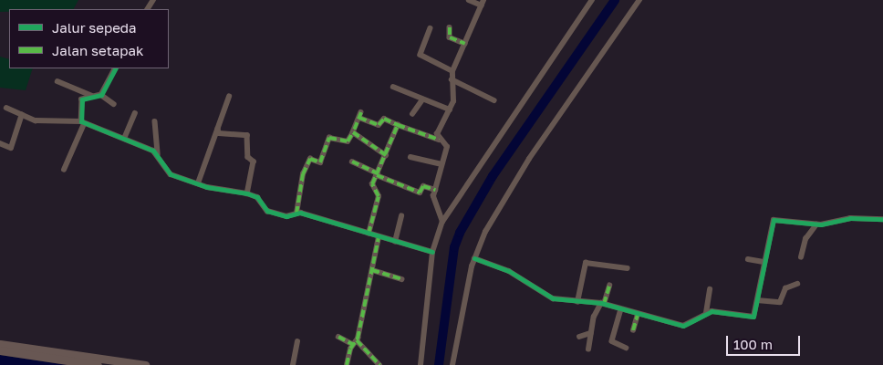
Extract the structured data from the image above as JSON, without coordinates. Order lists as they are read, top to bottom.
{
  "legend": ["Jalur sepeda", "Jalan setapak"],
  "scale_bar": "100 m"
}
